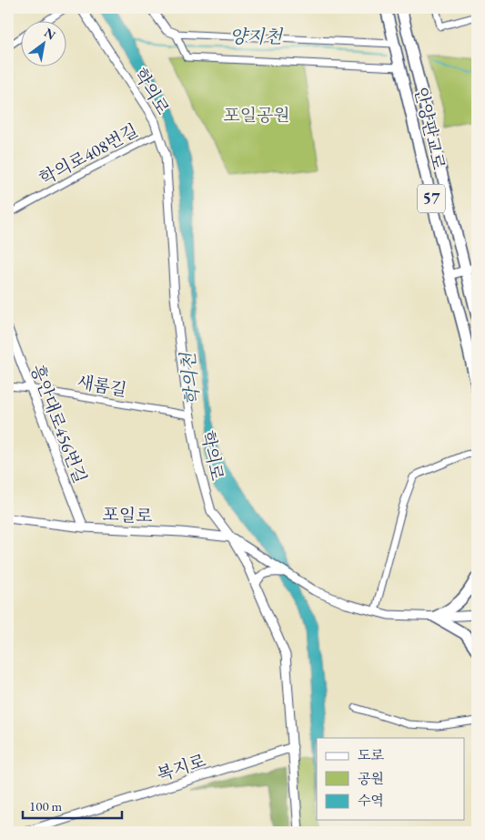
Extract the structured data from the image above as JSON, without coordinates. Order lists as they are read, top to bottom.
{
  "streets": {
    "main road": ["안양판교로", "57"],
    "street": [
      "학의로",
      "학의로408번길",
      "새롬길",
      "흥안대로456번길",
      "포일로",
      "복지로"
    ]
  },
  "crossings": [
    ["학의로", "학의로408번길"],
    ["학의로", "새롬길"],
    ["학의로", "포일로"],
    ["학의로", "복지로"],
    ["새롬길", "흥안대로456번길"],
    ["흥안대로456번길", "포일로"]
  ],
  "water": ["양지천", "학의천"],
  "parks": ["포일공원"],
  "legend": ["도로", "공원", "수역"],
  "scale_bar": "100 m",
  "north": "top right"
}
